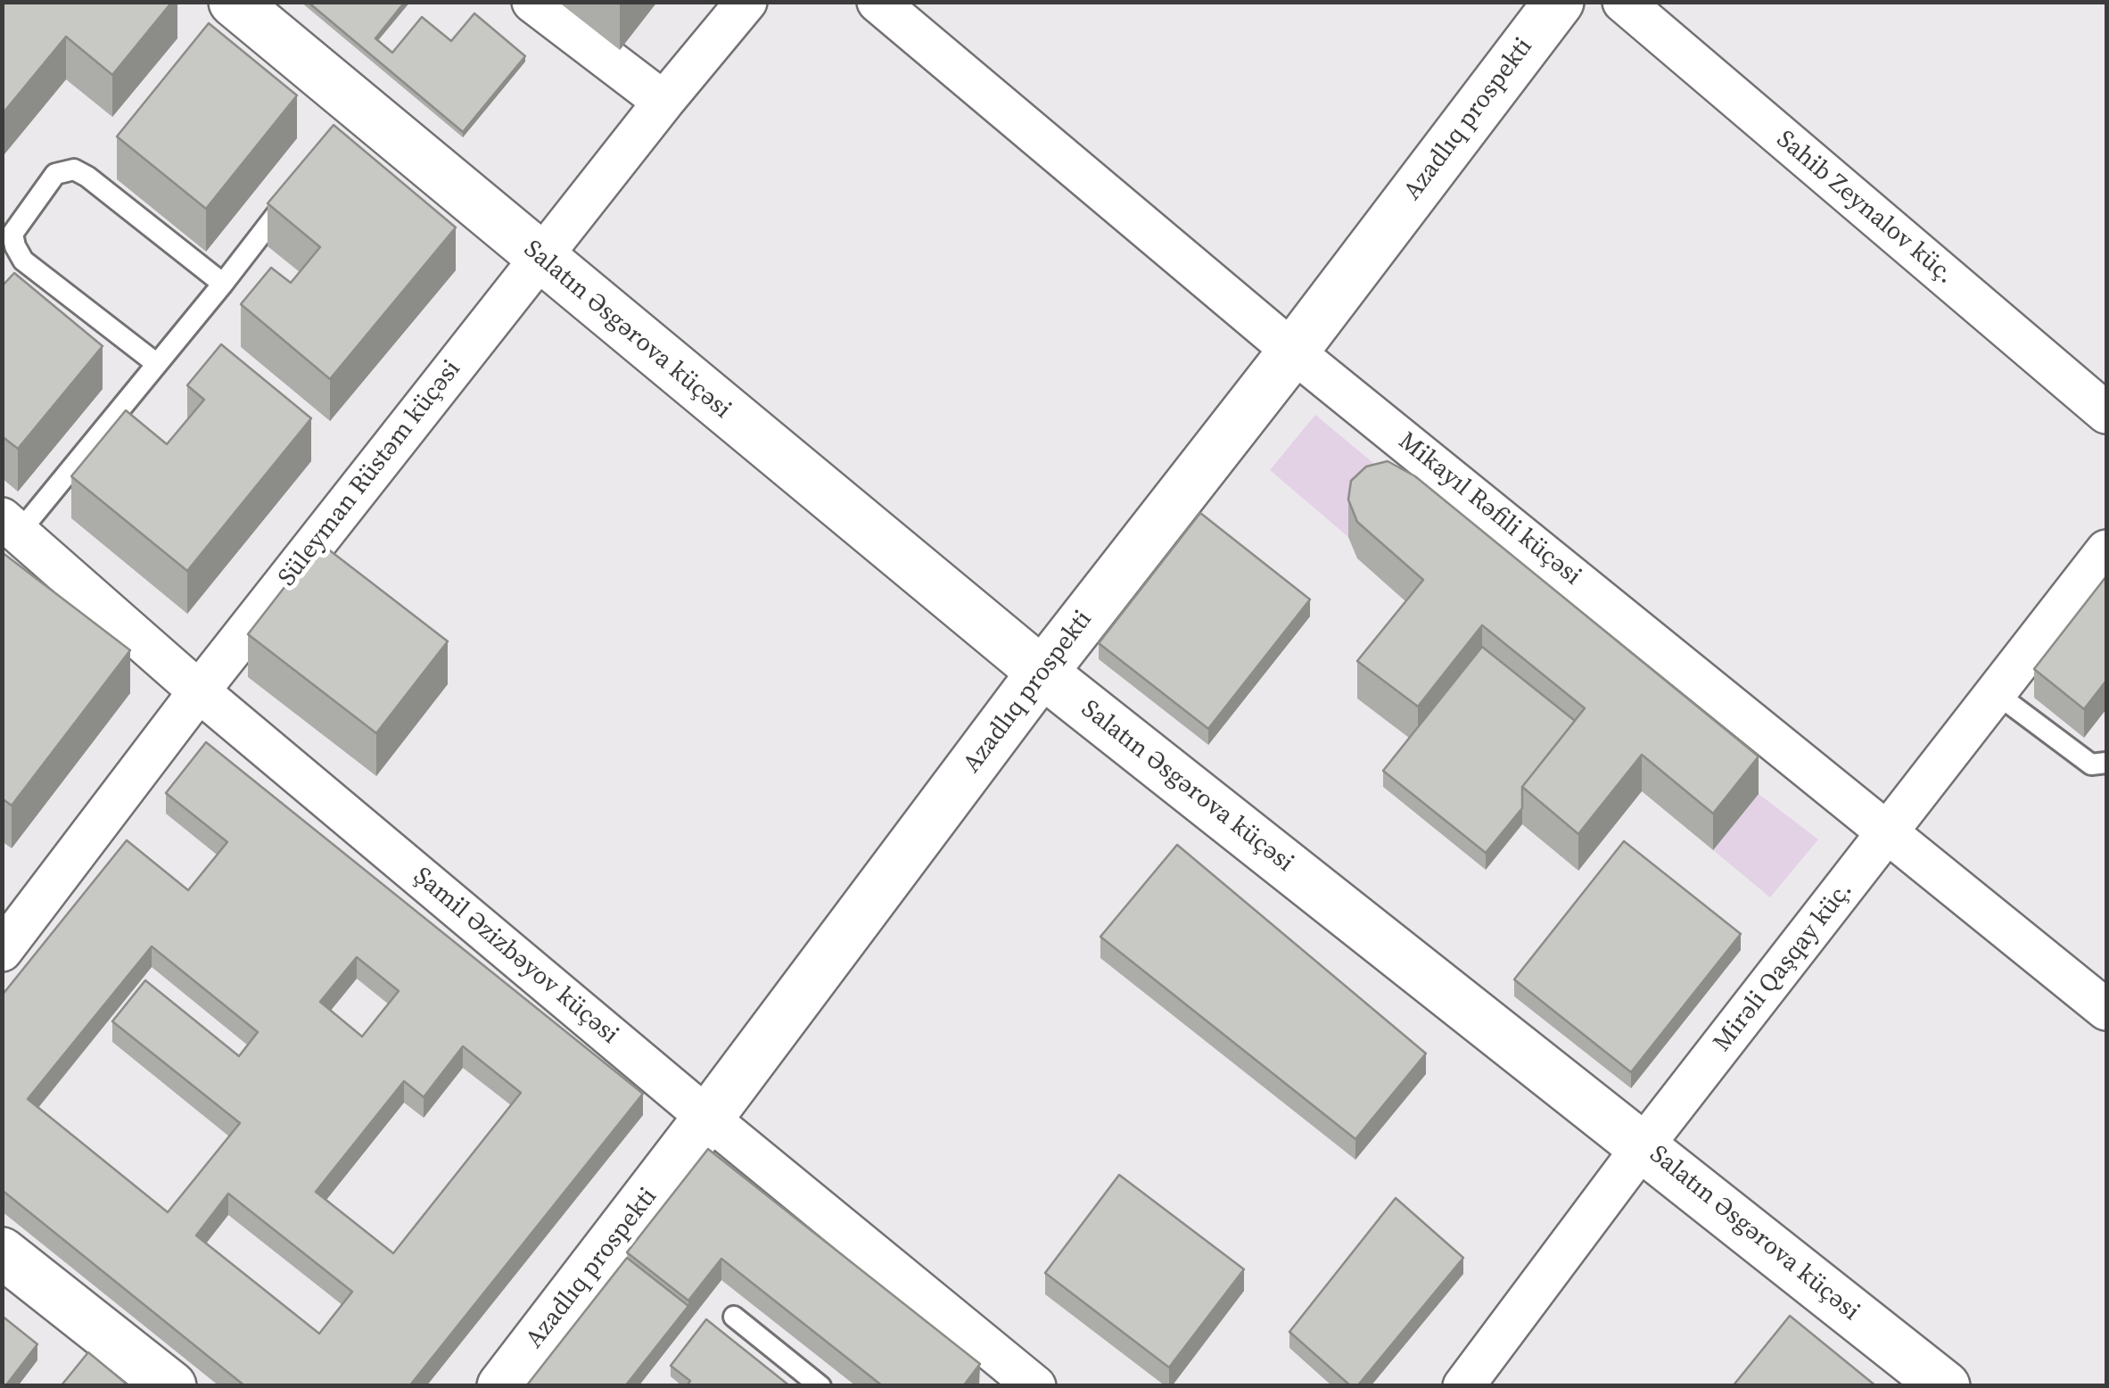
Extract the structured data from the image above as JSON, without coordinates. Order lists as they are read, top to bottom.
{
  "streets": {
    "main road": ["Azadlıq prospekti", "Salatın Əsgərova küçəsi"],
    "street": [
      "Sahib Zeynalov küç.",
      "Süleyman Rüstəm küçəsi",
      "Mikayıl Rəfili küçəsi",
      "Şamil Əzizbəyov küçəsi",
      "Mirəli Qaşqay küç."
    ]
  },
  "crossings": [
    ["Azadlıq prospekti", "Salatın Əsgərova küçəsi"],
    ["Azadlıq prospekti", "Mikayıl Rəfili küçəsi"],
    ["Azadlıq prospekti", "Şamil Əzizbəyov küçəsi"],
    ["Salatın Əsgərova küçəsi", "Süleyman Rüstəm küçəsi"],
    ["Salatın Əsgərova küçəsi", "Mirəli Qaşqay küç."],
    ["Süleyman Rüstəm küçəsi", "Şamil Əzizbəyov küçəsi"],
    ["Mikayıl Rəfili küçəsi", "Mirəli Qaşqay küç."]
  ]
}
